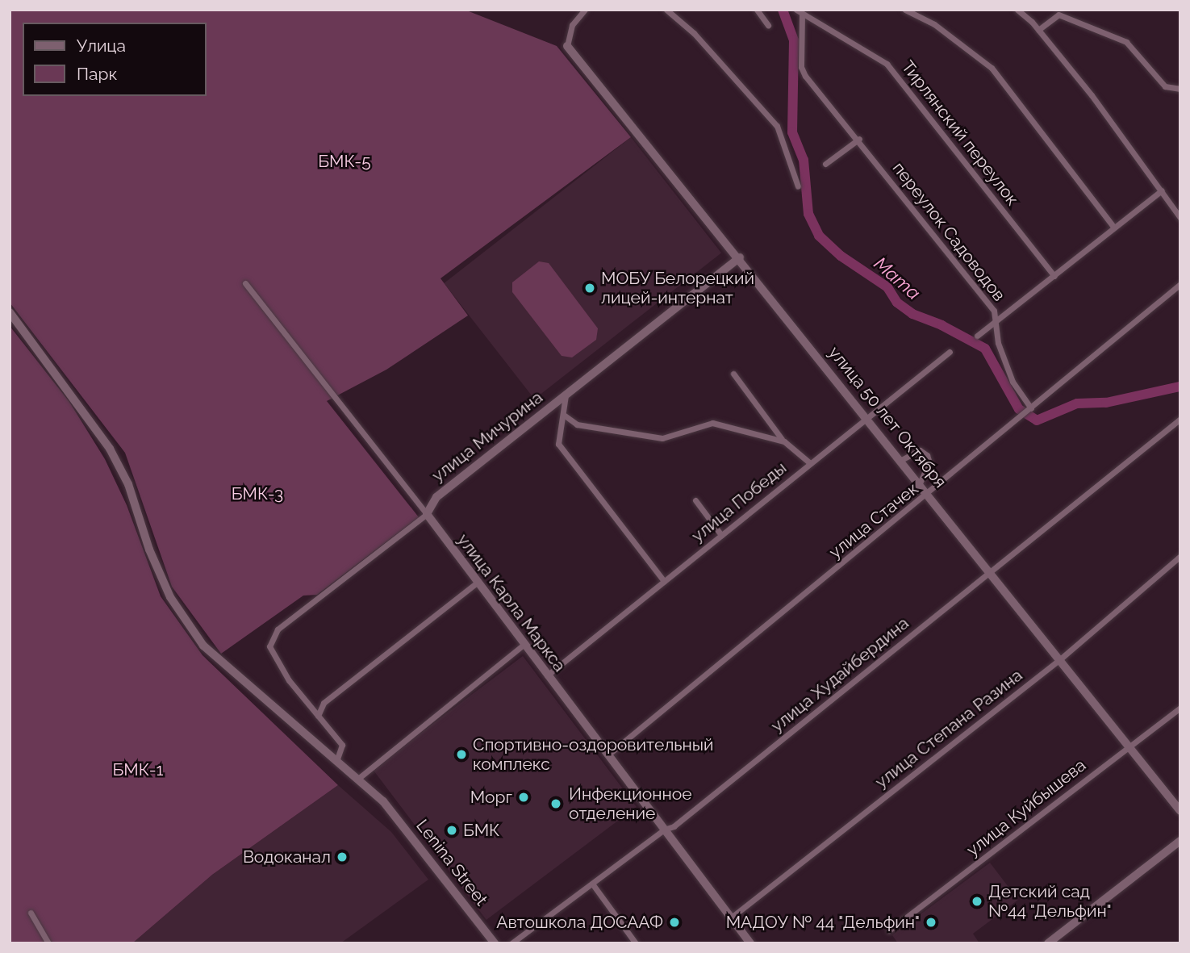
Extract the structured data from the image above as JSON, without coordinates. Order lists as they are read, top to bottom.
{
  "streets": {
    "main road": ["Lenina Street"],
    "street": [
      "Тирлянский переулок",
      "переулок Садоводов",
      "улица 50 лет Октября",
      "улица Мичурина",
      "улица Победы",
      "улица Стачек",
      "улица Карла Маркса",
      "улица Худайбердина",
      "улица Степана Разина",
      "улица Куйбышева"
    ]
  },
  "crossings": [
    ["Тирлянский переулок", "переулок Садоводов"],
    ["переулок Садоводов", "улица Стачек"],
    ["улица 50 лет Октября", "улица Мичурина"],
    ["улица 50 лет Октября", "улица Победы"],
    ["улица 50 лет Октября", "улица Стачек"],
    ["улица 50 лет Октября", "улица Худайбердина"],
    ["улица 50 лет Октября", "улица Степана Разина"],
    ["улица 50 лет Октября", "улица Куйбышева"],
    ["улица Мичурина", "улица Карла Маркса"],
    ["улица Мичурина", "Lenina Street"],
    ["улица Победы", "улица Карла Маркса"],
    ["улица Стачек", "улица Карла Маркса"],
    ["улица Карла Маркса", "улица Худайбердина"],
    ["улица Карла Маркса", "улица Степана Разина"]
  ],
  "water": ["Мата"],
  "parks": ["БМК-5", "БМК-3", "БМК-1"],
  "places": [
    "МОБУ Белорецкий лицей-интернат",
    "Спортивно-оздоровительный комплекс",
    "Морг",
    "Инфекционное отделение",
    "БМК",
    "Водоканал",
    "Детский сад №44 \"Дельфин\"",
    "Автошкола ДОСААФ",
    "МАДОУ № 44 \"Дельфин\""
  ],
  "legend": ["Улица", "Парк"]
}
